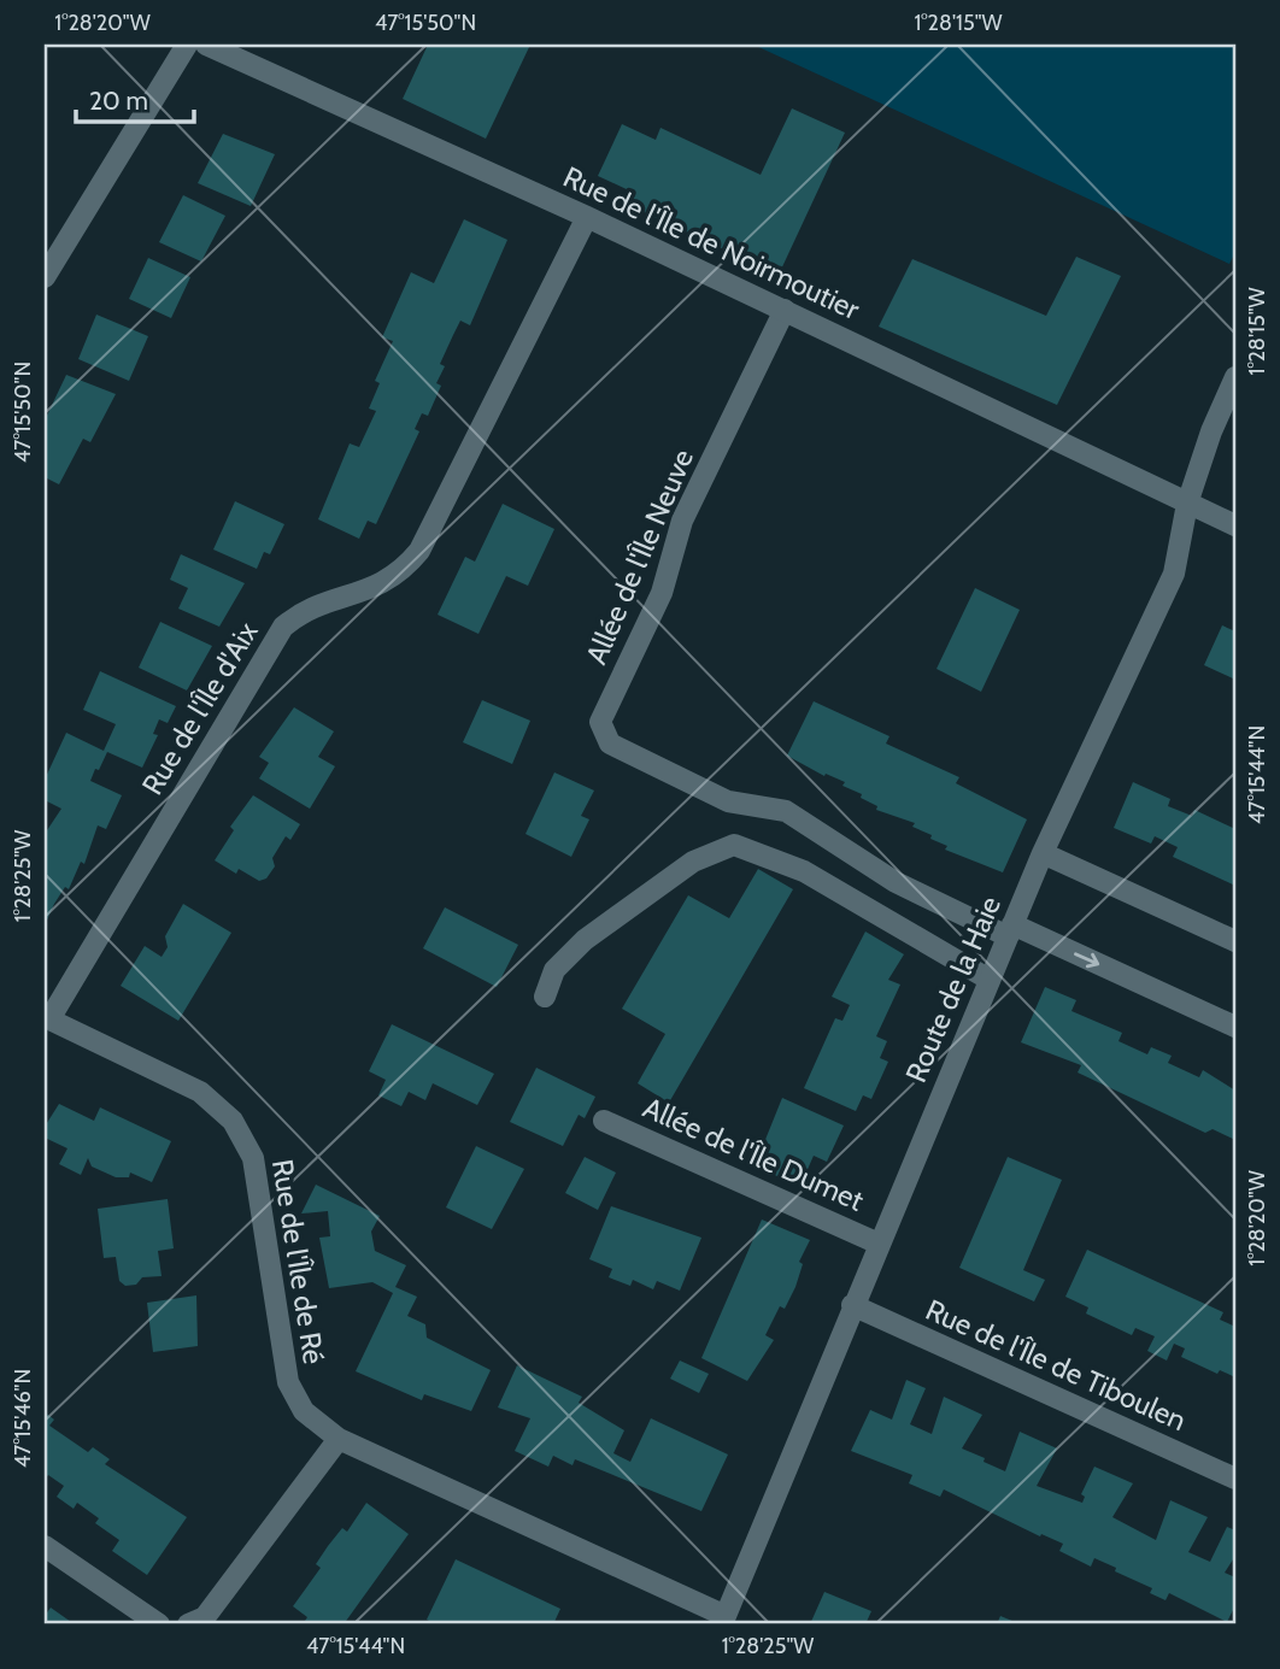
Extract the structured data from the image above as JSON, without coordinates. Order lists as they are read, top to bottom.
{
  "streets": {
    "street": [
      "Rue de l'Île de Noirmoutier",
      "Allée de l'Île Neuve",
      "Rue de l'Île d'Aix",
      "Route de la Haie",
      "Allée de l'Île Dumet",
      "Rue de l'Île de Ré",
      "Rue de l'Île de Tiboulen"
    ]
  },
  "crossings": [
    ["Rue de l'Île de Noirmoutier", "Allée de l'Île Neuve"],
    ["Rue de l'Île de Noirmoutier", "Rue de l'Île d'Aix"],
    ["Rue de l'Île de Noirmoutier", "Route de la Haie"],
    ["Allée de l'Île Neuve", "Route de la Haie"],
    ["Rue de l'Île d'Aix", "Rue de l'Île de Ré"],
    ["Route de la Haie", "Allée de l'Île Dumet"],
    ["Route de la Haie", "Rue de l'Île de Ré"],
    ["Route de la Haie", "Rue de l'Île de Tiboulen"]
  ],
  "scale_bar": "20 m",
  "coordinates": [
    "1°28'20\"W",
    "47°15'50\"N",
    "1°28'15\"W",
    "47°15'44\"N",
    "1°28'25\"W",
    "47°15'46\"N"
  ]
}
